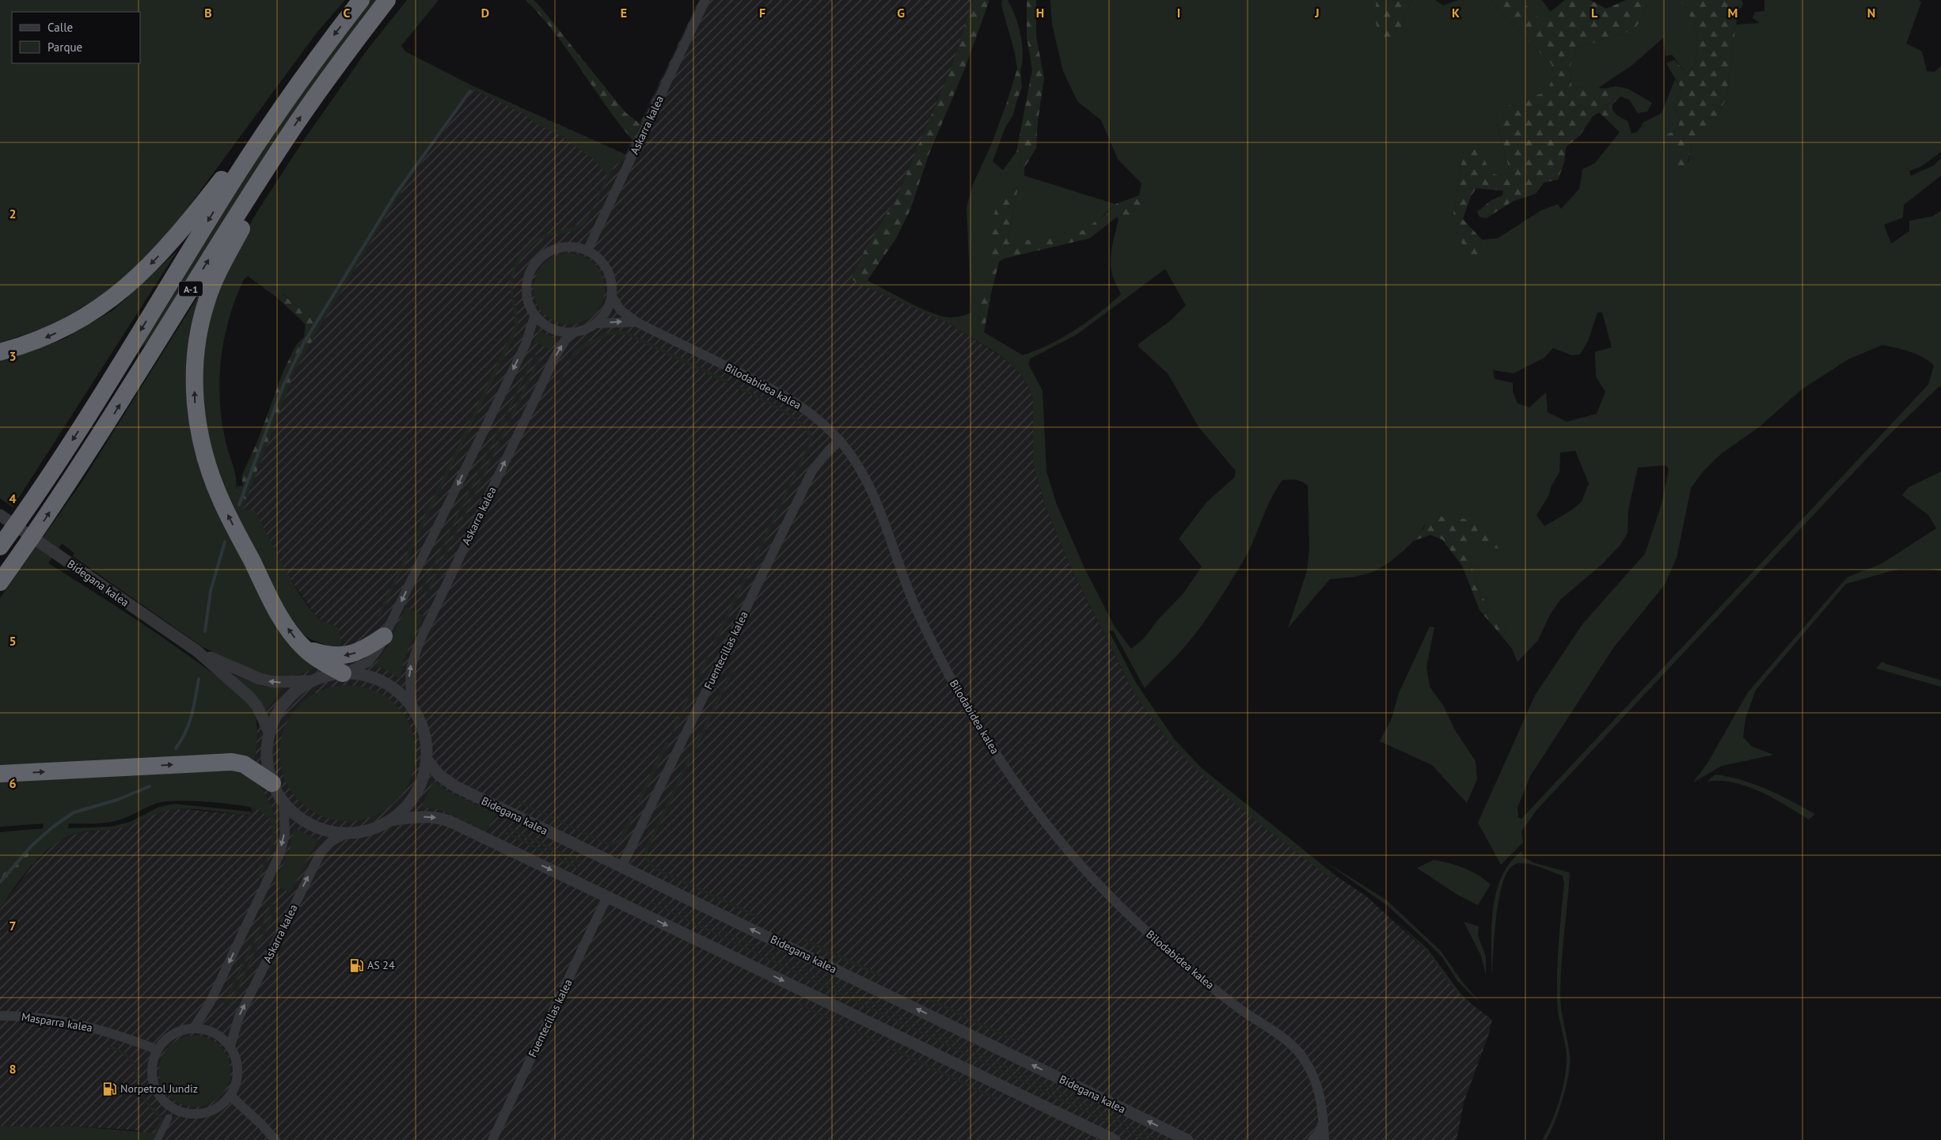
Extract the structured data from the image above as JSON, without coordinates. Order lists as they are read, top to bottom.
{
  "streets": {
    "highway": ["A-1"],
    "street": [
      "Askarra kalea",
      "Bilodabidea kalea",
      "Bidegana kalea",
      "Fuentecillas kalea",
      "Masparra kalea"
    ]
  },
  "crossings": [
    ["Askarra kalea", "Bilodabidea kalea"],
    ["Askarra kalea", "Masparra kalea"],
    ["Bilodabidea kalea", "Fuentecillas kalea"],
    ["Bidegana kalea", "Fuentecillas kalea"]
  ],
  "places": {
    "fuel station": ["AS 24", "Norpetrol Jundiz"]
  },
  "legend": ["Calle", "Parque"],
  "grid": {
    "columns": [
      "B",
      "C",
      "D",
      "E",
      "F",
      "G",
      "H",
      "I",
      "J",
      "K",
      "L",
      "M",
      "N"
    ],
    "rows": [
      "2",
      "3",
      "4",
      "5",
      "6",
      "7",
      "8"
    ]
  }
}
